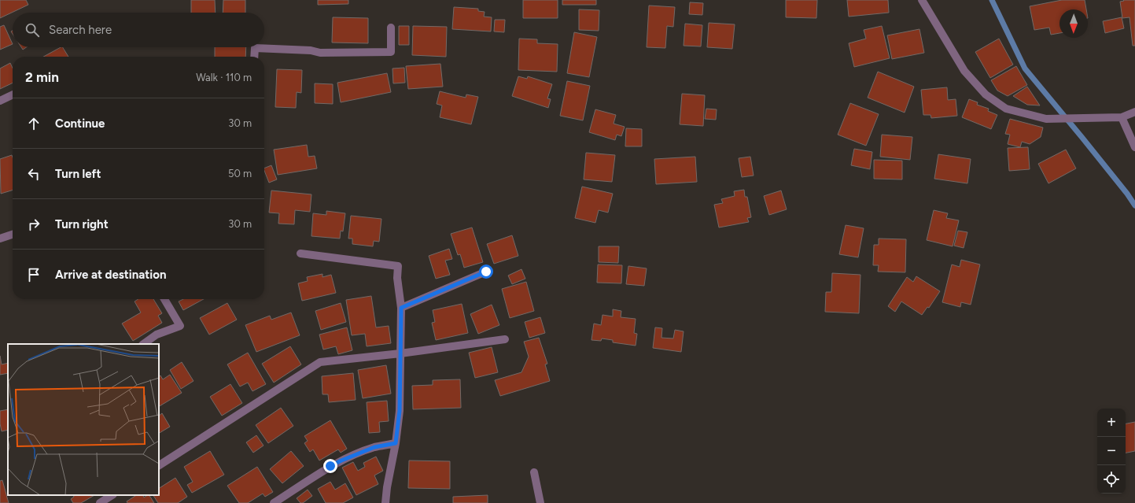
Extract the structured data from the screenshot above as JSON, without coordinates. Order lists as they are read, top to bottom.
{
  "north": "bottom",
  "page": {
    "search": "Search here",
    "heading": ["2 min", "Walk · 110 m"],
    "list": [
      ["Continue", "30 m"],
      ["Turn left", "50 m"],
      ["Turn right", "30 m"],
      "Arrive at destination"
    ],
    "map_buttons": ["+", "−"]
  }
}
